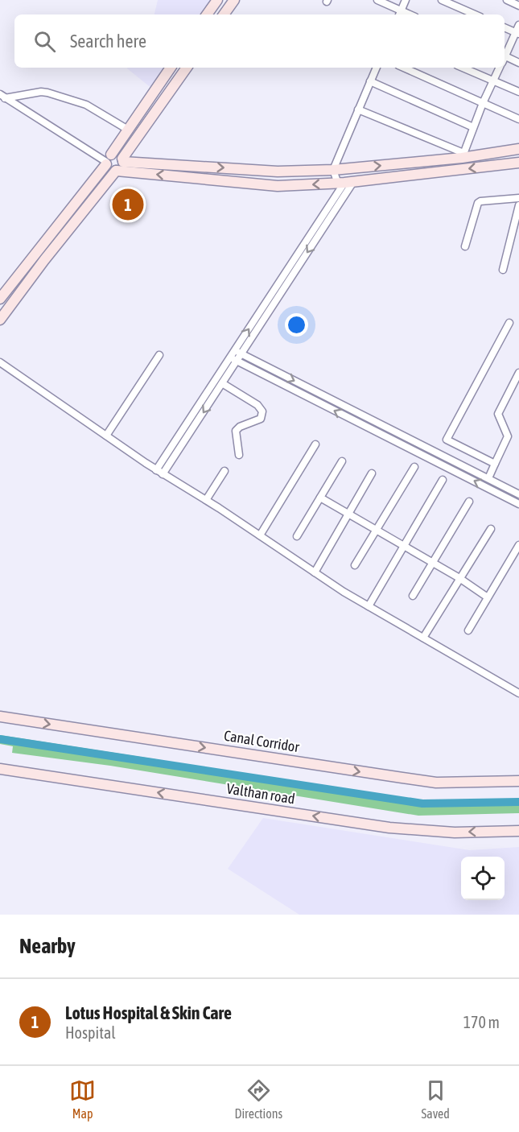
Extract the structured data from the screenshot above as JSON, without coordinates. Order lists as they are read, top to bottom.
{
  "streets": {
    "street": ["Canal Corridor", "Valthan road"]
  },
  "one_way": ["Canal Corridor", "Valthan road"],
  "page": {
    "search": "Search here",
    "pins": "1",
    "heading": "Nearby",
    "list": [
      {
        "mark": "1",
        "name": "Lotus Hospital & Skin Care",
        "note": "Hospital",
        "value": "170 m"
      }
    ],
    "nav": ["Map", "Directions", "Saved"]
  }
}
